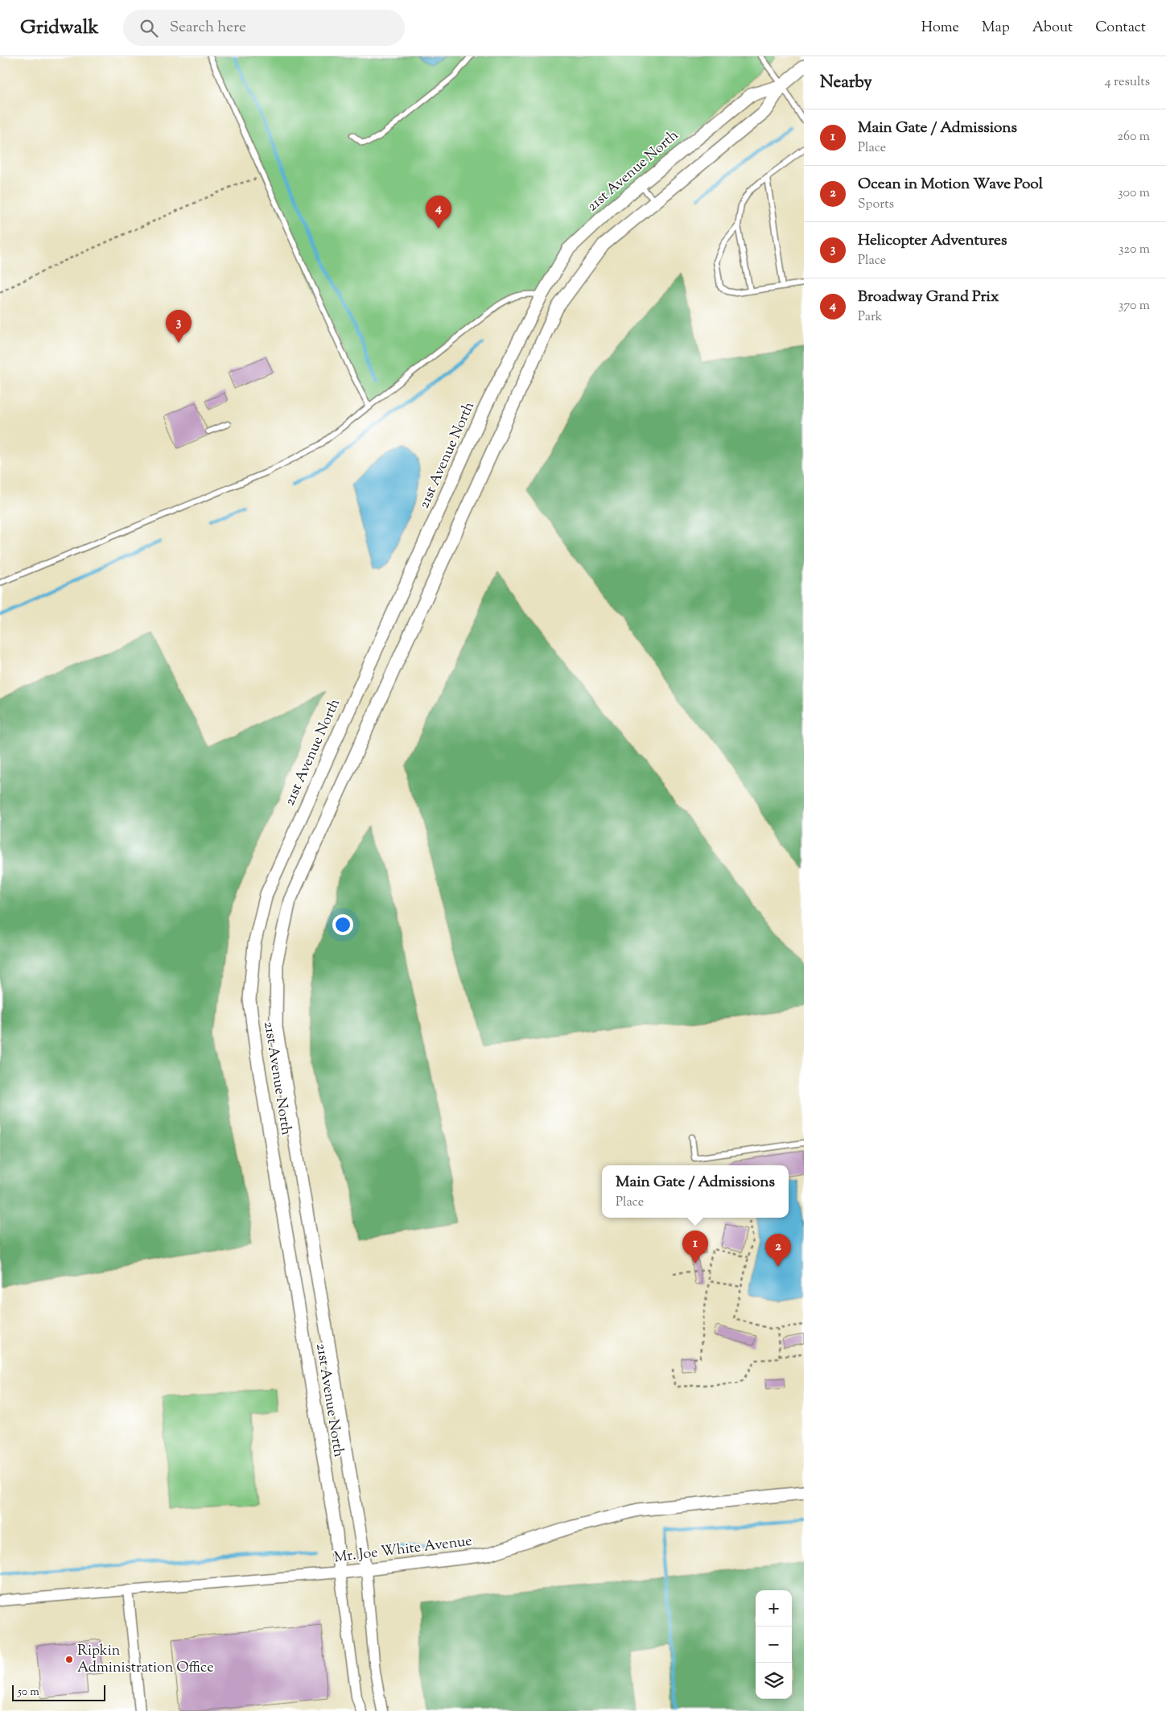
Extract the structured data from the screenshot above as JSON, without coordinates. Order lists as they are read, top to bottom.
{
  "streets": {
    "street": ["21st Avenue North", "Mr. Joe White Avenue"]
  },
  "crossings": [
    ["21st Avenue North", "Mr. Joe White Avenue"]
  ],
  "places": ["Ripkin Administration Office"],
  "scale_bar": "50 m",
  "page": {
    "header": "Gridwalk",
    "search": "Search here",
    "nav": [
      "Home",
      "Map",
      "About",
      "Contact"
    ],
    "heading": ["Nearby", "4 results"],
    "list": [
      {
        "mark": "1",
        "name": "Main Gate / Admissions",
        "note": "Place",
        "value": "260 m"
      },
      {
        "mark": "2",
        "name": "Ocean in Motion Wave Pool",
        "note": "Sports",
        "value": "300 m"
      },
      {
        "mark": "3",
        "name": "Helicopter Adventures",
        "note": "Place",
        "value": "320 m"
      },
      {
        "mark": "4",
        "name": "Broadway Grand Prix",
        "note": "Park",
        "value": "370 m"
      }
    ],
    "pins": [
      "4",
      "3",
      "1",
      "2"
    ],
    "popup": ["Main Gate / Admissions", "Place"],
    "map_buttons": ["+", "−"],
    "scale": "50 m"
  }
}
